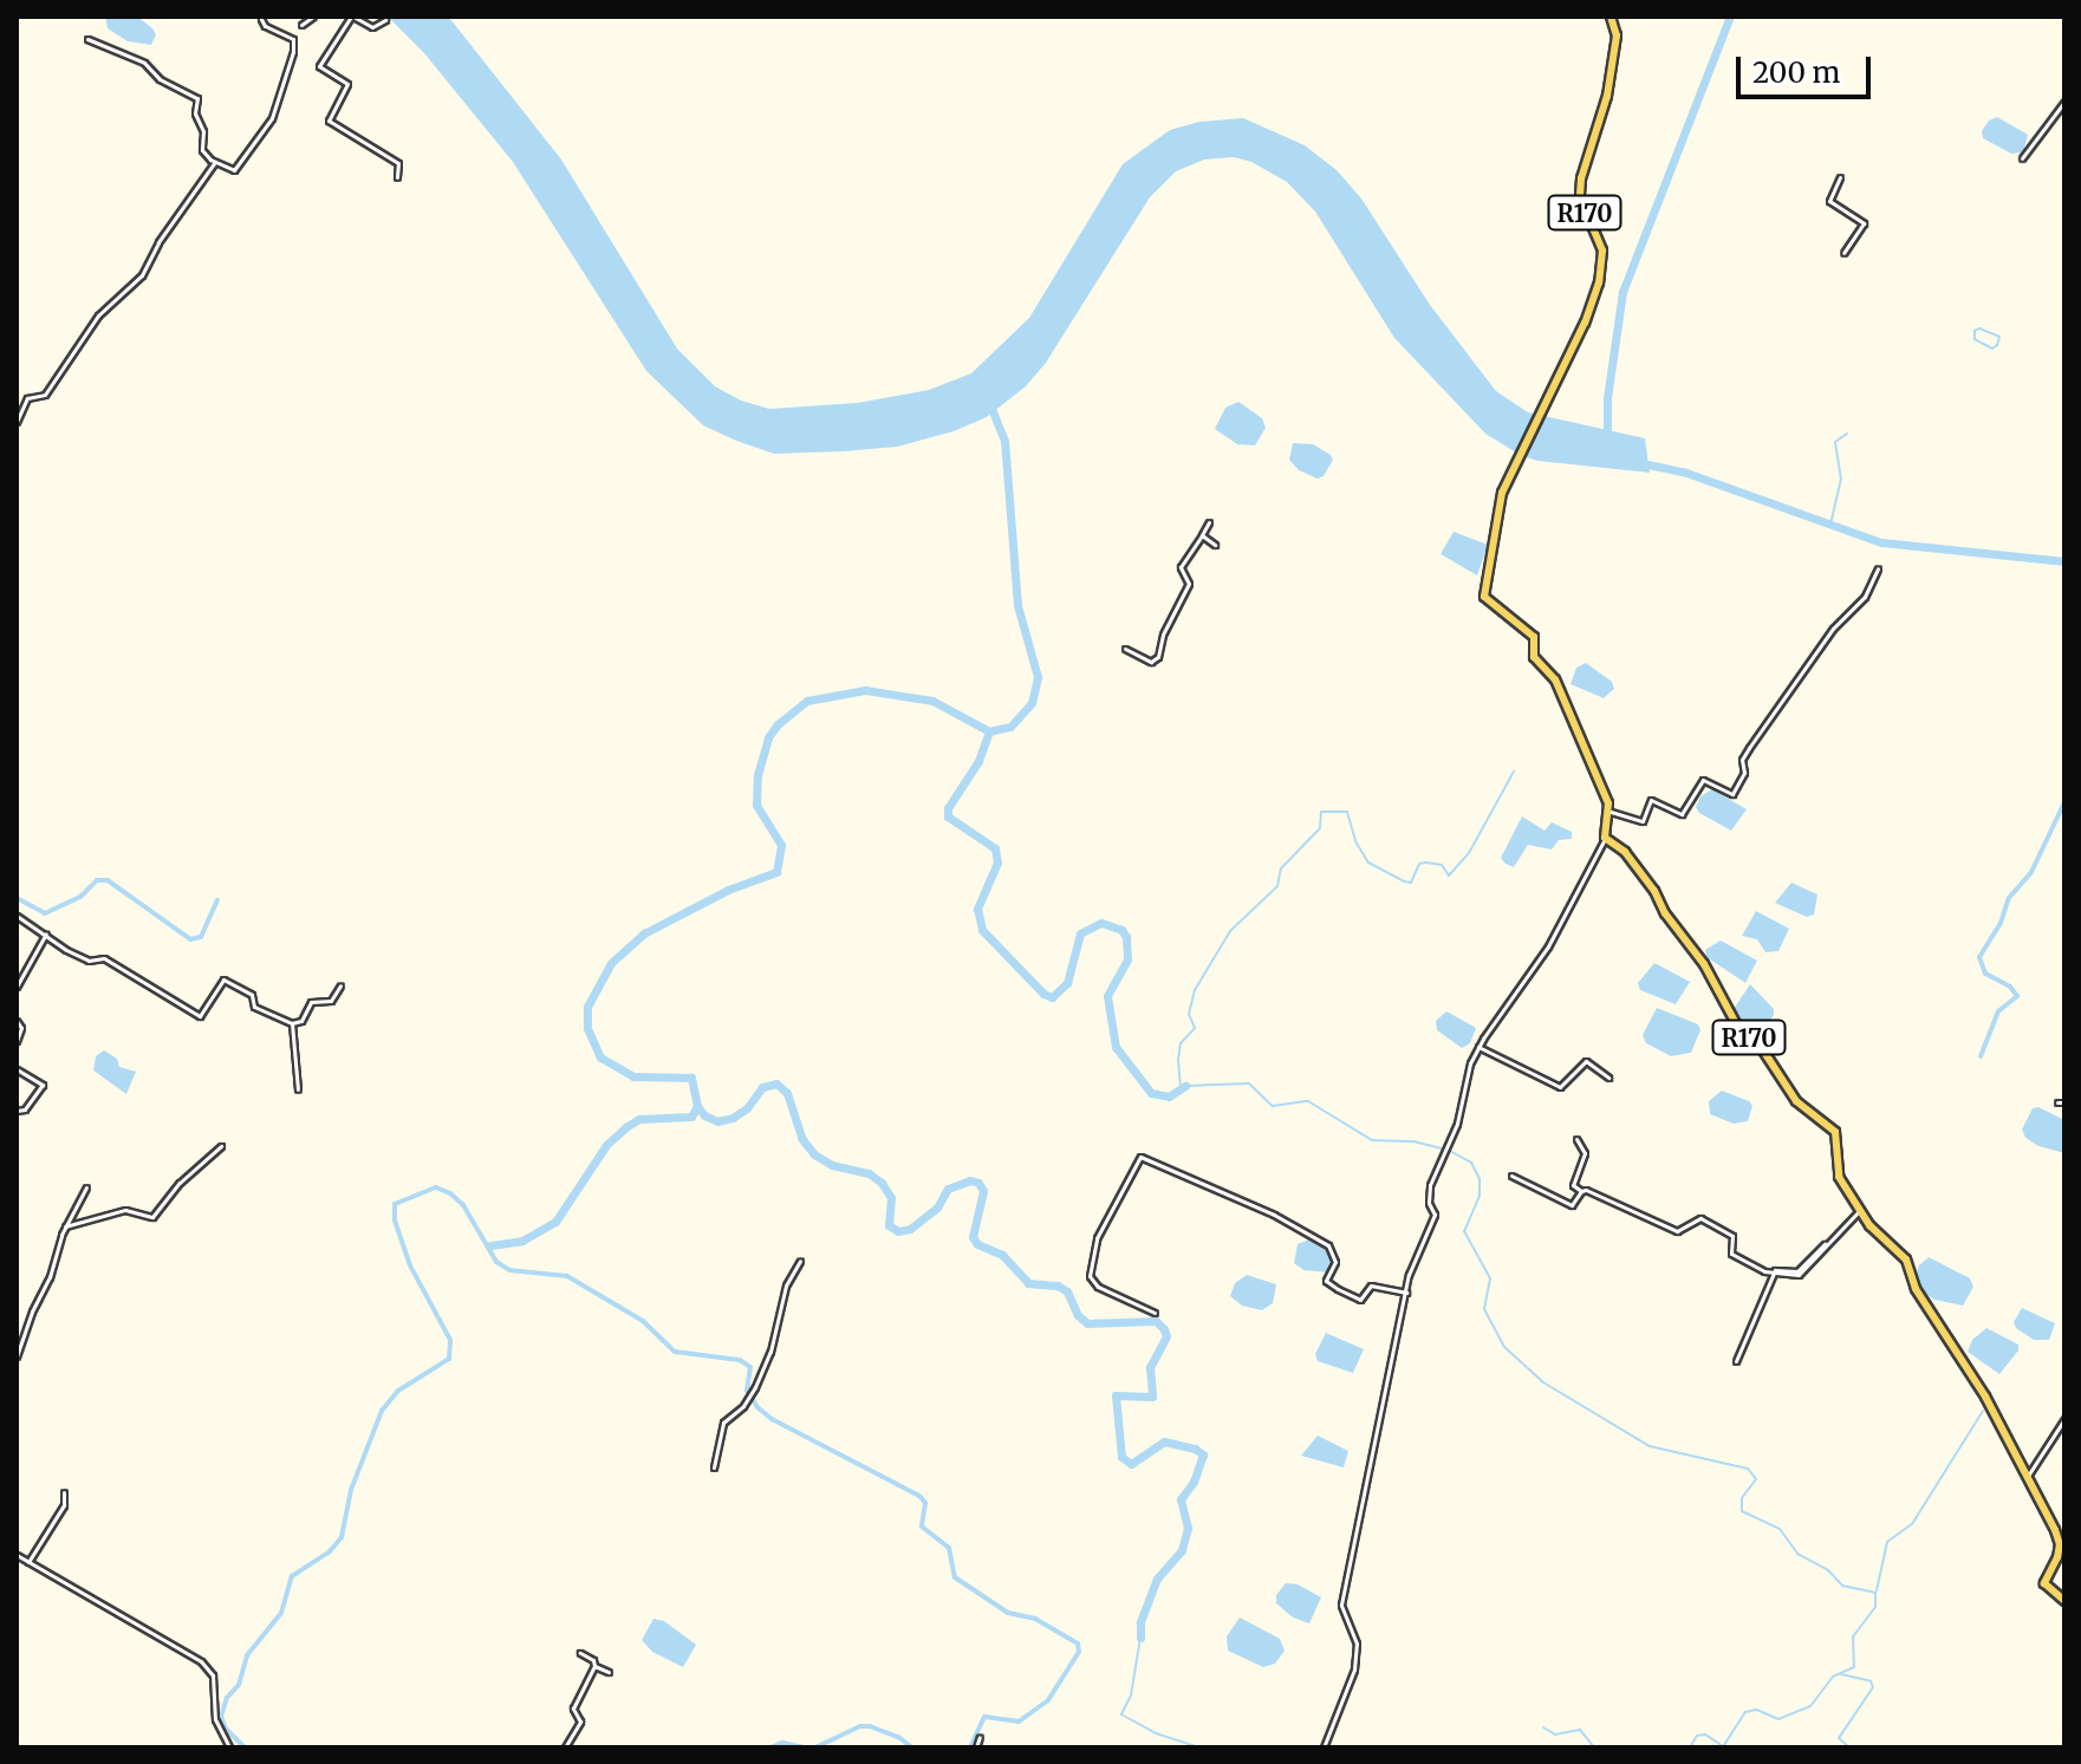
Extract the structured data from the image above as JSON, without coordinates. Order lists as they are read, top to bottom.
{
  "streets": {
    "main road": ["R170"]
  },
  "scale_bar": "200 m"
}
